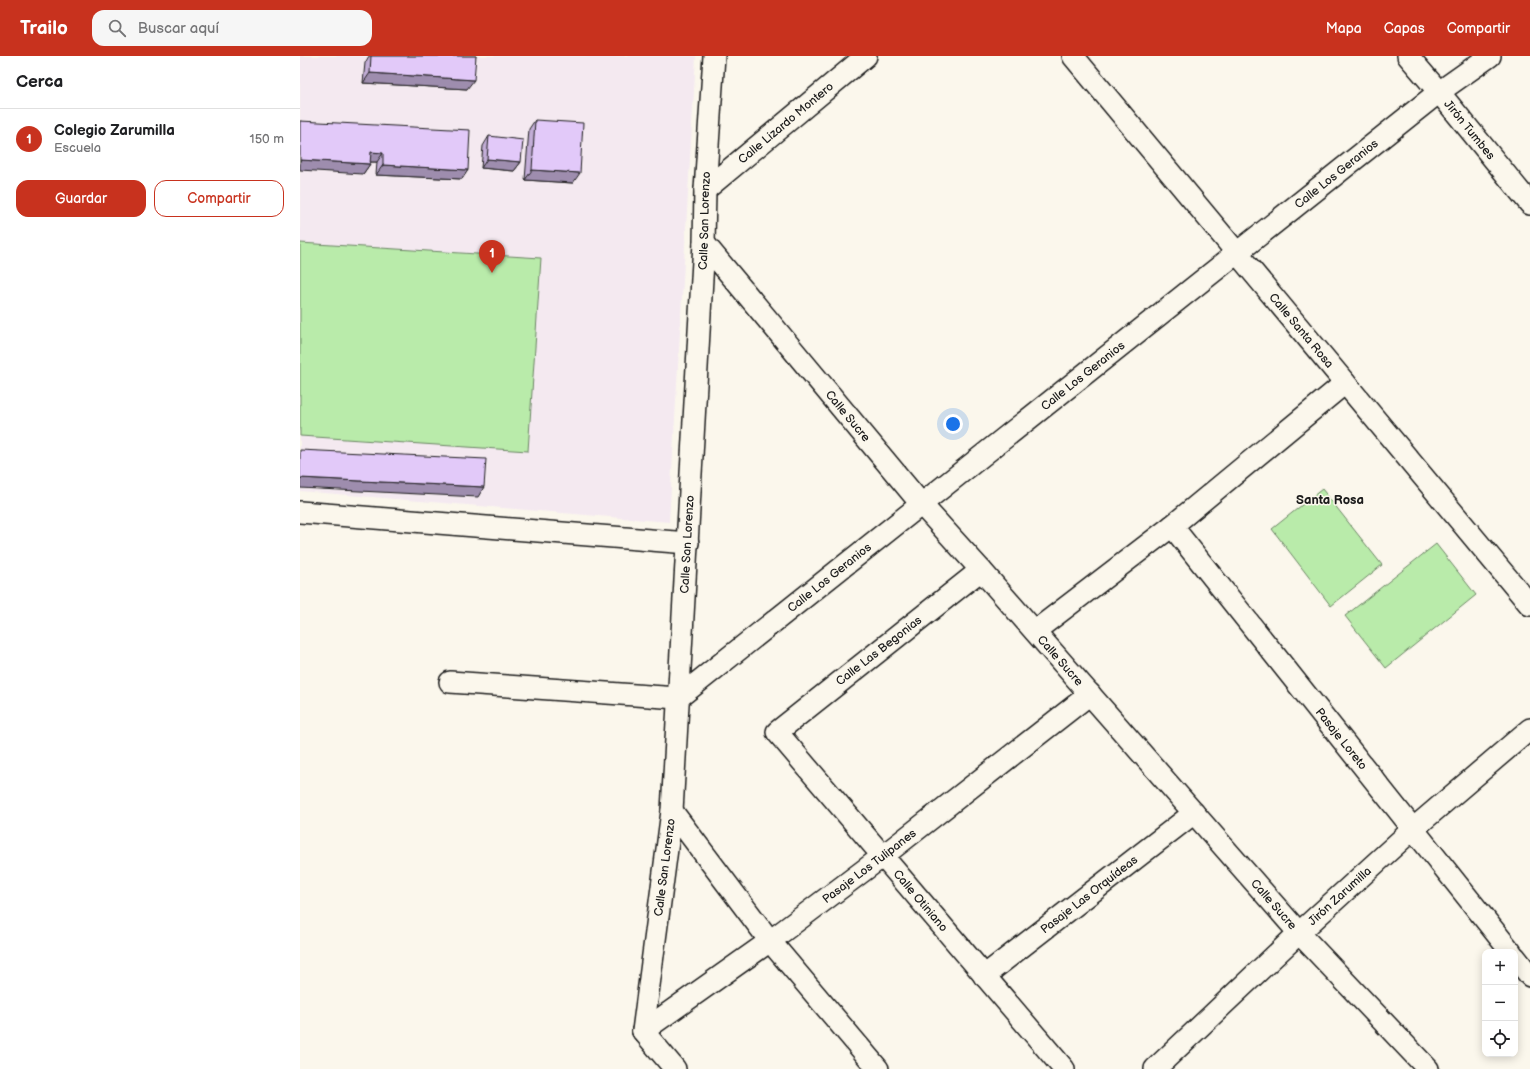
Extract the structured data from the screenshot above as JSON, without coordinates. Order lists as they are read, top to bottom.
{
  "streets": {
    "street": [
      "Calle Lizardo Montero",
      "Jirón Tumbes",
      "Calle Los Geranios",
      "Calle San Lorenzo",
      "Calle Santa Rosa",
      "Calle Sucre",
      "Calle Las Begonias",
      "Pasaje Loreto",
      "Pasaje Los Tulipanes",
      "Pasaje Las Orquídeas",
      "Jirón Zarumilla",
      "Calle Otiniano"
    ]
  },
  "crossings": [
    ["Calle Lizardo Montero", "Calle San Lorenzo"],
    ["Jirón Tumbes", "Calle Los Geranios"],
    ["Calle Los Geranios", "Calle San Lorenzo"],
    ["Calle Los Geranios", "Calle Santa Rosa"],
    ["Calle Los Geranios", "Calle Sucre"],
    ["Calle San Lorenzo", "Calle Sucre"],
    ["Calle San Lorenzo", "Pasaje Los Tulipanes"],
    ["Calle Sucre", "Calle Las Begonias"],
    ["Calle Sucre", "Pasaje Los Tulipanes"],
    ["Calle Sucre", "Pasaje Las Orquídeas"],
    ["Calle Sucre", "Jirón Zarumilla"],
    ["Calle Las Begonias", "Calle Otiniano"],
    ["Pasaje Loreto", "Jirón Zarumilla"],
    ["Pasaje Los Tulipanes", "Calle Otiniano"],
    ["Pasaje Las Orquídeas", "Calle Otiniano"]
  ],
  "districts": ["Santa Rosa"],
  "page": {
    "header": "Trailo",
    "search": "Buscar aquí",
    "nav": ["Mapa", "Capas", "Compartir"],
    "heading": "Cerca",
    "list": [
      {
        "mark": "1",
        "name": "Colegio Zarumilla",
        "note": "Escuela",
        "value": "150 m"
      }
    ],
    "buttons": ["Guardar", "Compartir"],
    "pins": "1",
    "map_buttons": ["+", "−"]
  }
}
